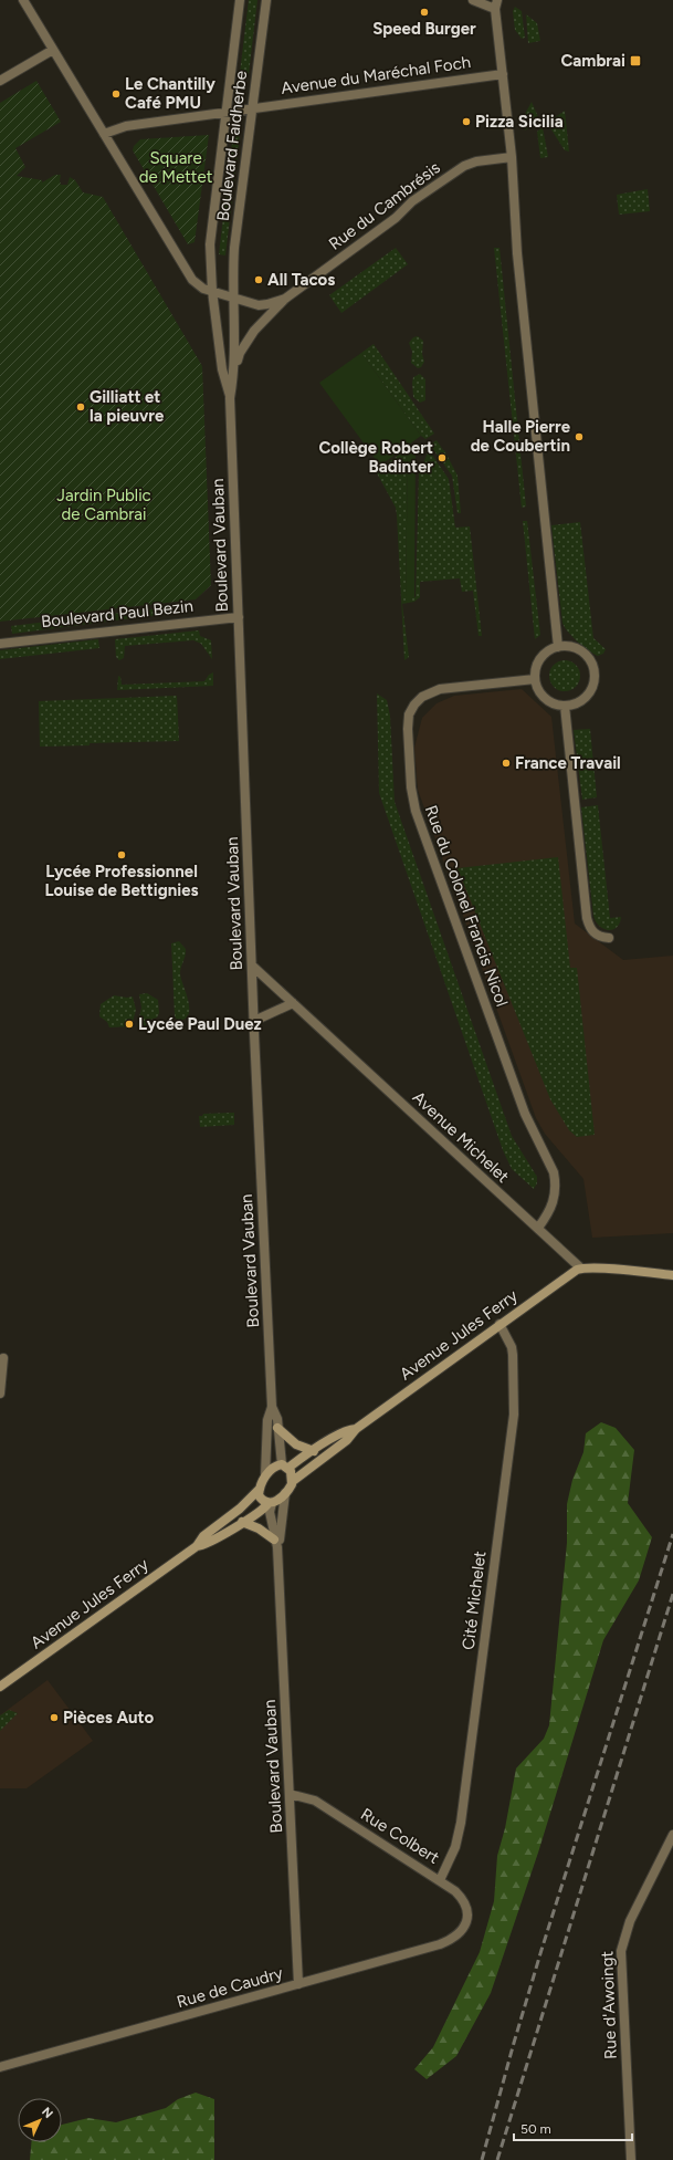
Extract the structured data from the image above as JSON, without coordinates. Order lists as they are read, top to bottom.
{
  "streets": {
    "main road": ["Avenue Jules Ferry"],
    "street": [
      "Avenue du Maréchal Foch",
      "Boulevard Faidherbe",
      "Rue du Cambrésis",
      "Boulevard Vauban",
      "Boulevard Paul Bezin",
      "Rue du Colonel Francis Nicol",
      "Avenue Michelet",
      "Cité Michelet",
      "Rue Colbert",
      "Rue de Caudry",
      "Rue d'Awoingt"
    ]
  },
  "crossings": [
    ["Avenue du Maréchal Foch", "Boulevard Faidherbe"],
    ["Avenue du Maréchal Foch", "Rue du Cambrésis"],
    ["Boulevard Faidherbe", "Rue du Cambrésis"],
    ["Boulevard Faidherbe", "Boulevard Vauban"],
    ["Rue du Cambrésis", "Boulevard Vauban"],
    ["Boulevard Vauban", "Boulevard Paul Bezin"],
    ["Boulevard Vauban", "Avenue Michelet"],
    ["Boulevard Vauban", "Avenue Jules Ferry"],
    ["Boulevard Vauban", "Rue Colbert"],
    ["Boulevard Vauban", "Rue de Caudry"],
    ["Rue du Colonel Francis Nicol", "Avenue Michelet"],
    ["Avenue Michelet", "Avenue Jules Ferry"],
    ["Avenue Jules Ferry", "Cité Michelet"],
    ["Cité Michelet", "Rue Colbert"],
    ["Rue Colbert", "Rue de Caudry"]
  ],
  "parks": ["Square de Mettet", "Jardin Public de Cambrai"],
  "places": {
    "other": [
      "Speed Burger",
      "Le Chantilly Café PMU",
      "Pizza Sicilia",
      "All Tacos",
      "Gilliatt et la pieuvre",
      "Halle Pierre de Coubertin",
      "Collège Robert Badinter",
      "France Travail",
      "Lycée Professionnel Louise de Bettignies",
      "Lycée Paul Duez",
      "Pièces Auto"
    ],
    "transit": ["Cambrai"]
  },
  "scale_bar": "50 m",
  "north": "top right"
}
